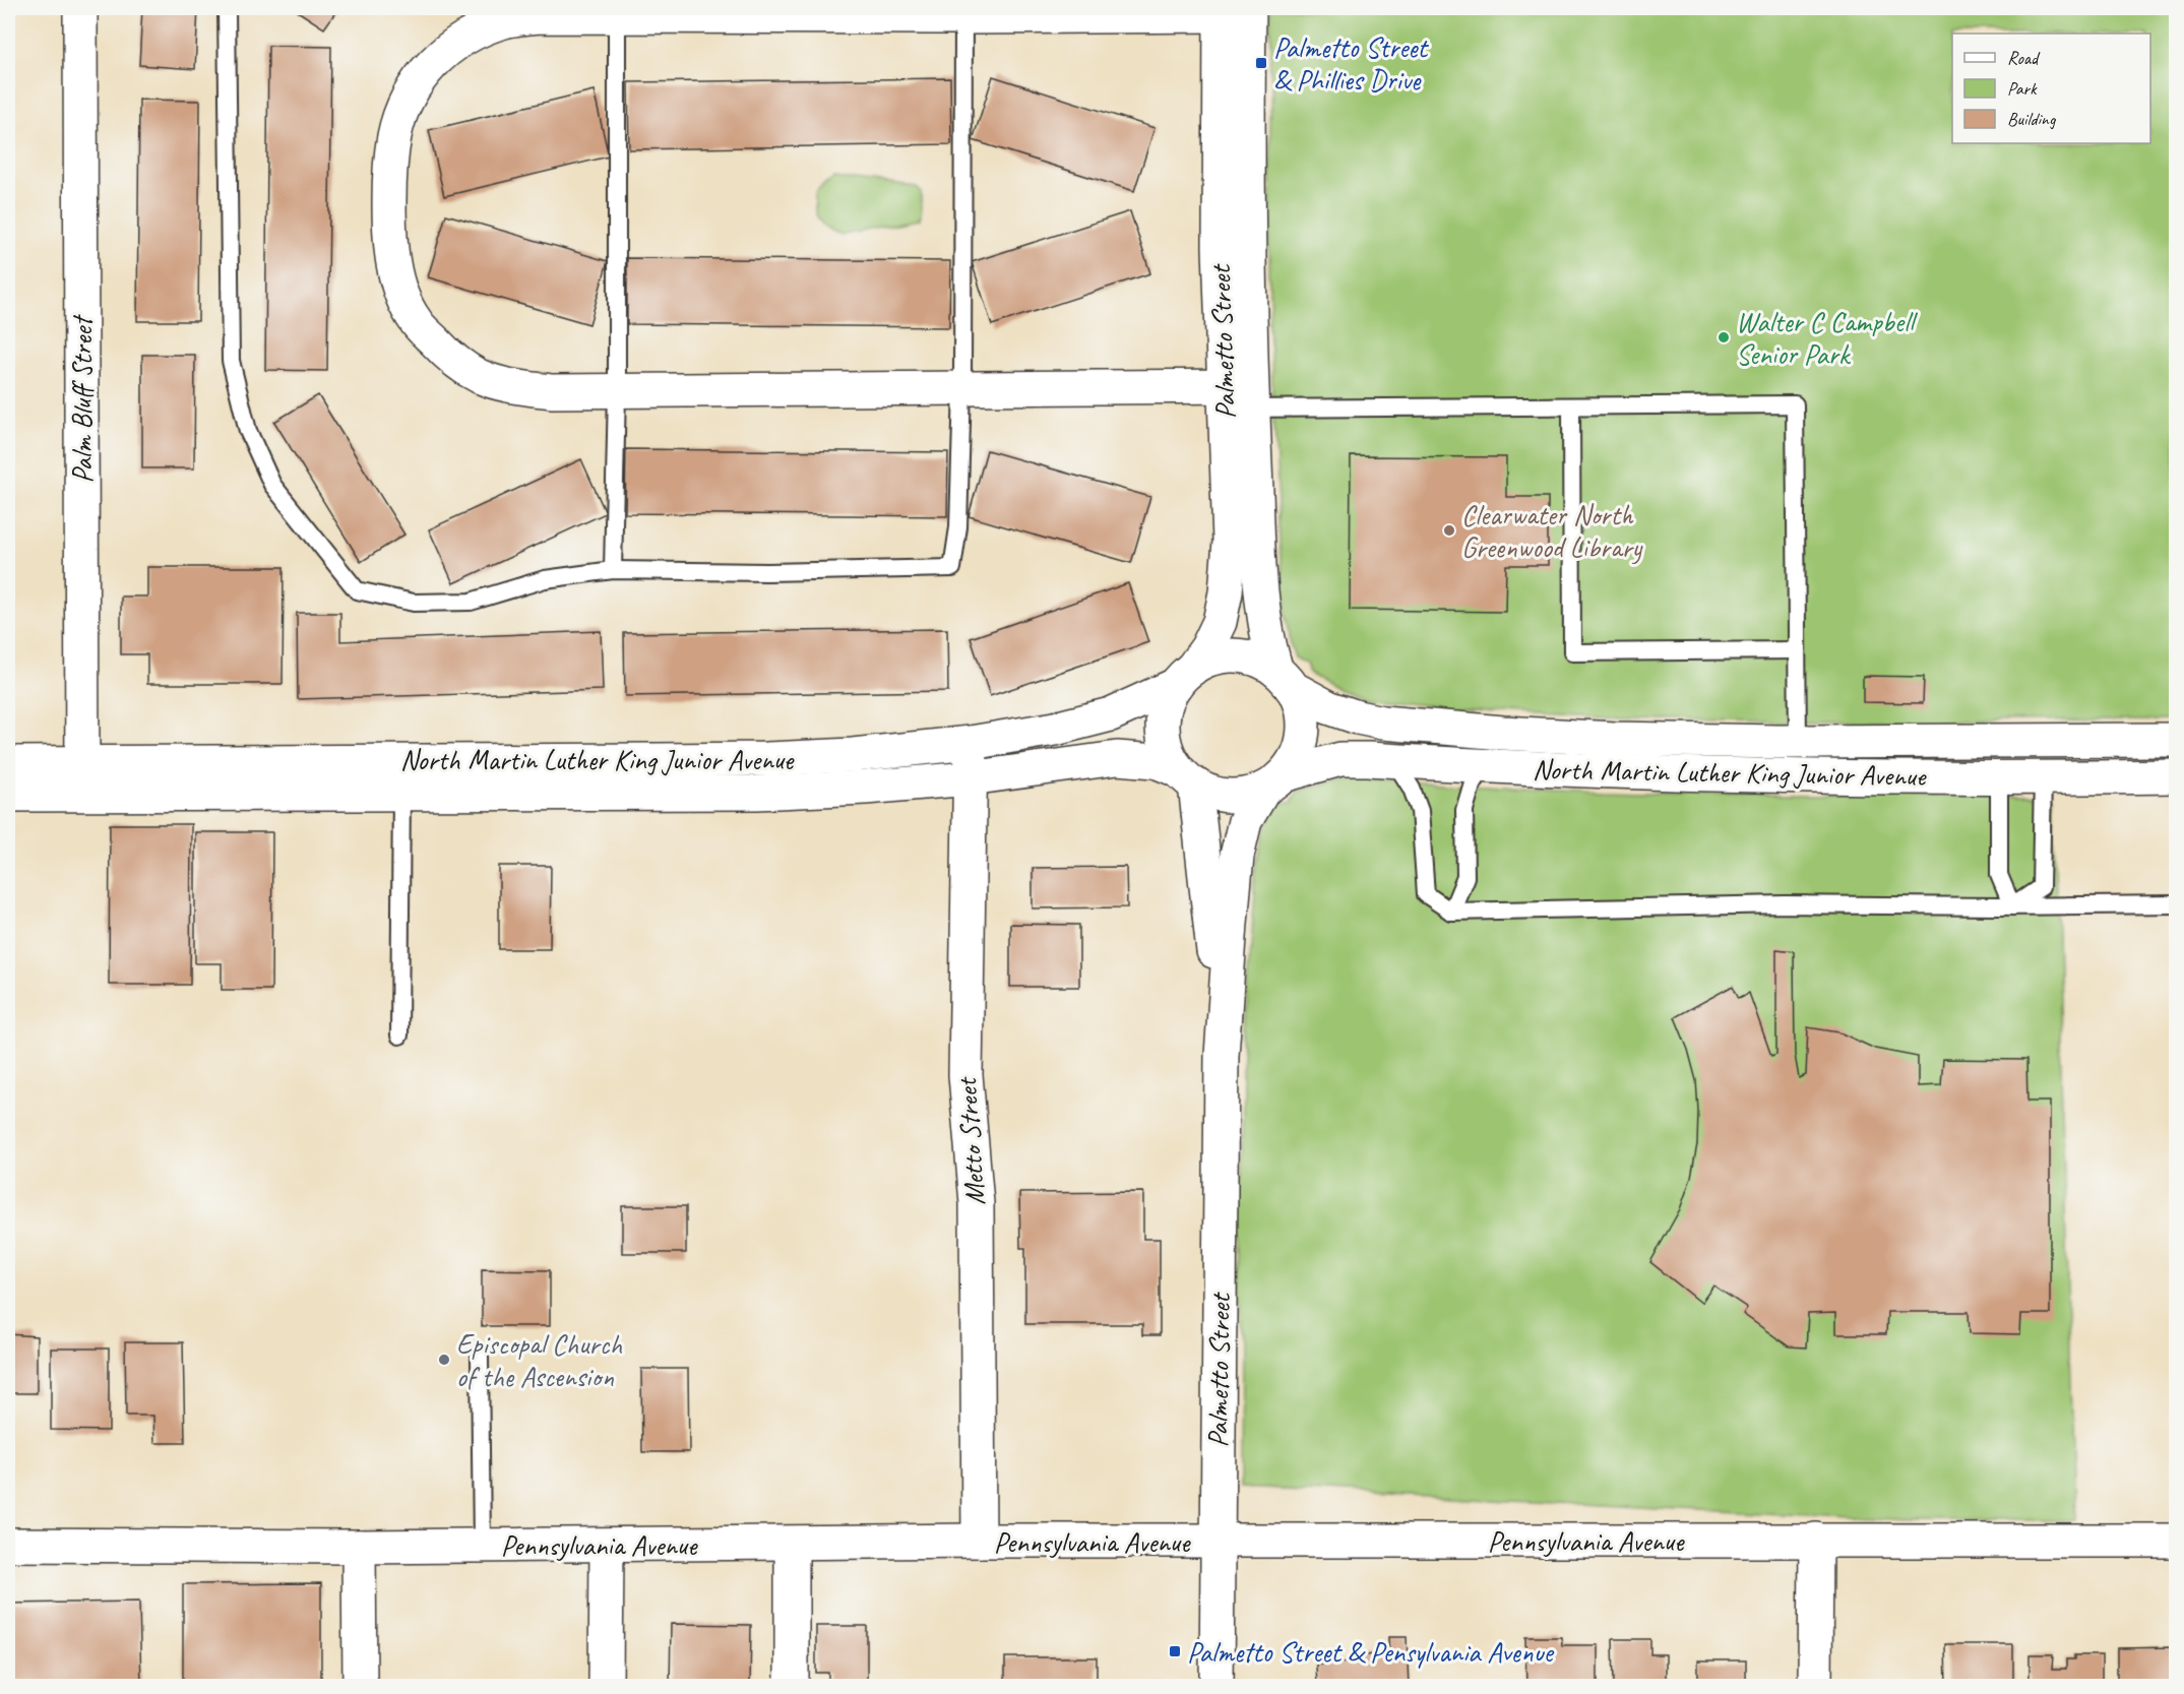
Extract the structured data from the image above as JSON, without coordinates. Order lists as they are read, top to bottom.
{
  "streets": {
    "street": [
      "Palmetto Street",
      "Palm Bluff Street",
      "North Martin Luther King Junior Avenue",
      "Metto Street",
      "Pennsylvania Avenue"
    ]
  },
  "crossings": [
    ["Palmetto Street", "North Martin Luther King Junior Avenue"],
    ["Palmetto Street", "Pennsylvania Avenue"],
    ["Palm Bluff Street", "North Martin Luther King Junior Avenue"],
    ["North Martin Luther King Junior Avenue", "Metto Street"],
    ["Metto Street", "Pennsylvania Avenue"]
  ],
  "places": {
    "transit": ["Palmetto Street & Phillies Drive", "Palmetto Street & Pensylvania Avenue"],
    "other": ["Walter C Campbell Senior Park", "Clearwater North Greenwood Library", "Episcopal Church of the Ascension"]
  },
  "legend": ["Road", "Park", "Building"]
}
